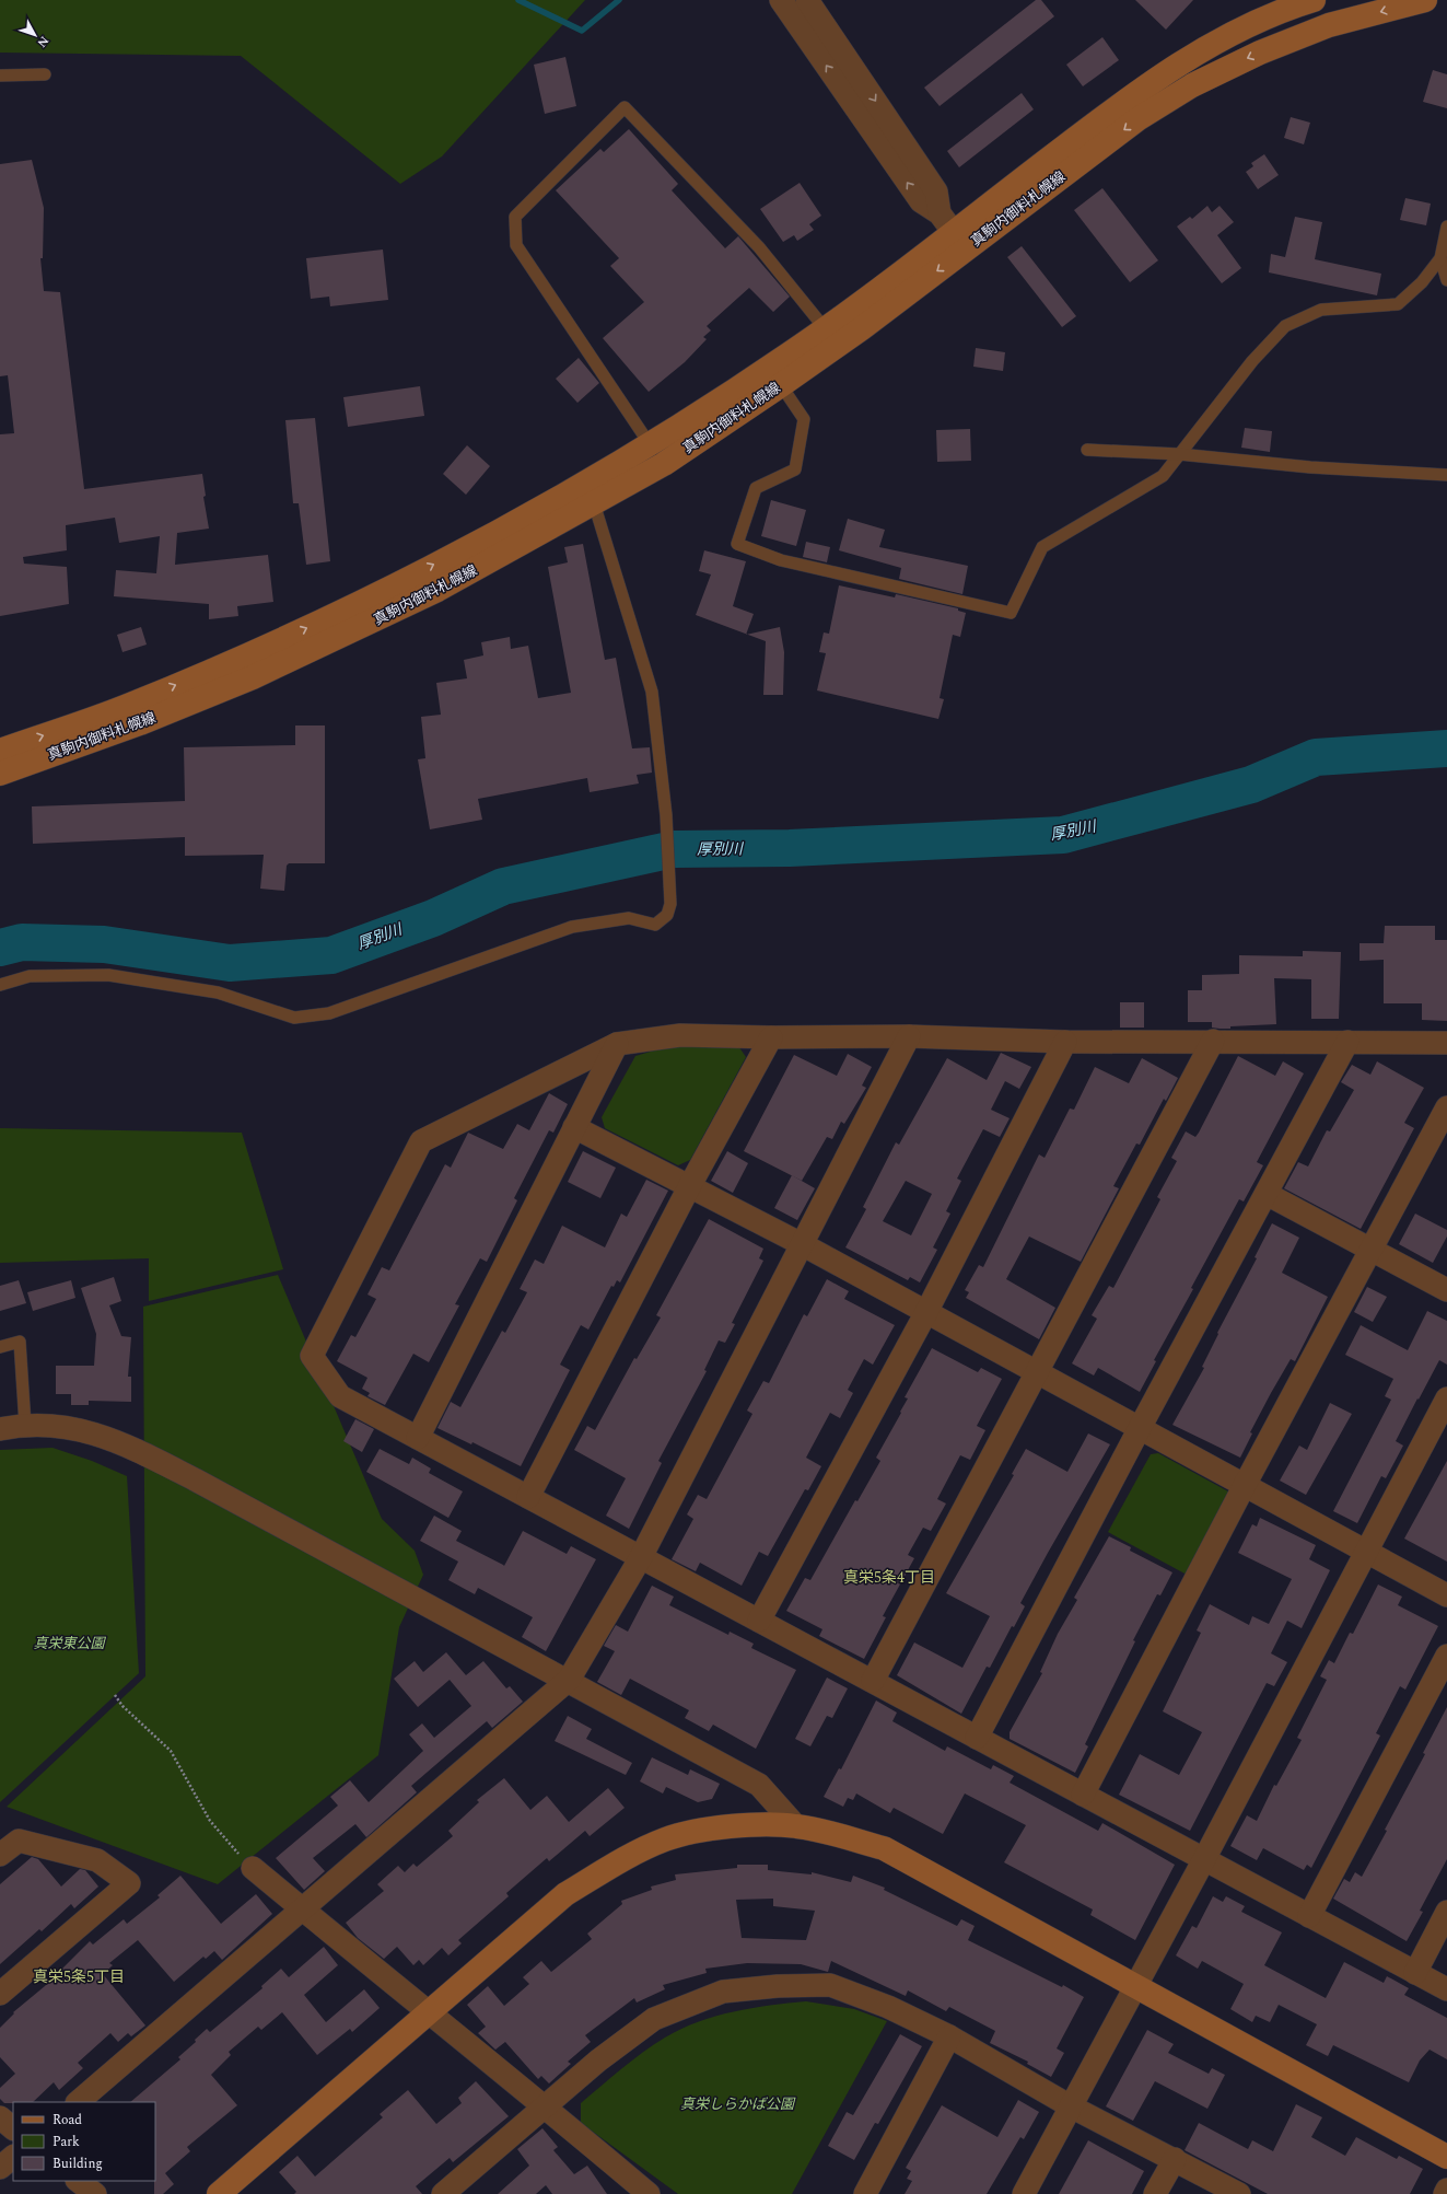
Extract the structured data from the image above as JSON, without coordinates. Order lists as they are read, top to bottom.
{
  "streets": {
    "main road": ["真駒内御料札幌線"]
  },
  "districts": ["真栄5条4丁目", "真栄5条5丁目"],
  "water": ["厚別川"],
  "parks": ["真栄東公園", "真栄しらかば公園"],
  "legend": ["Road", "Park", "Building"],
  "north": "bottom right"
}
